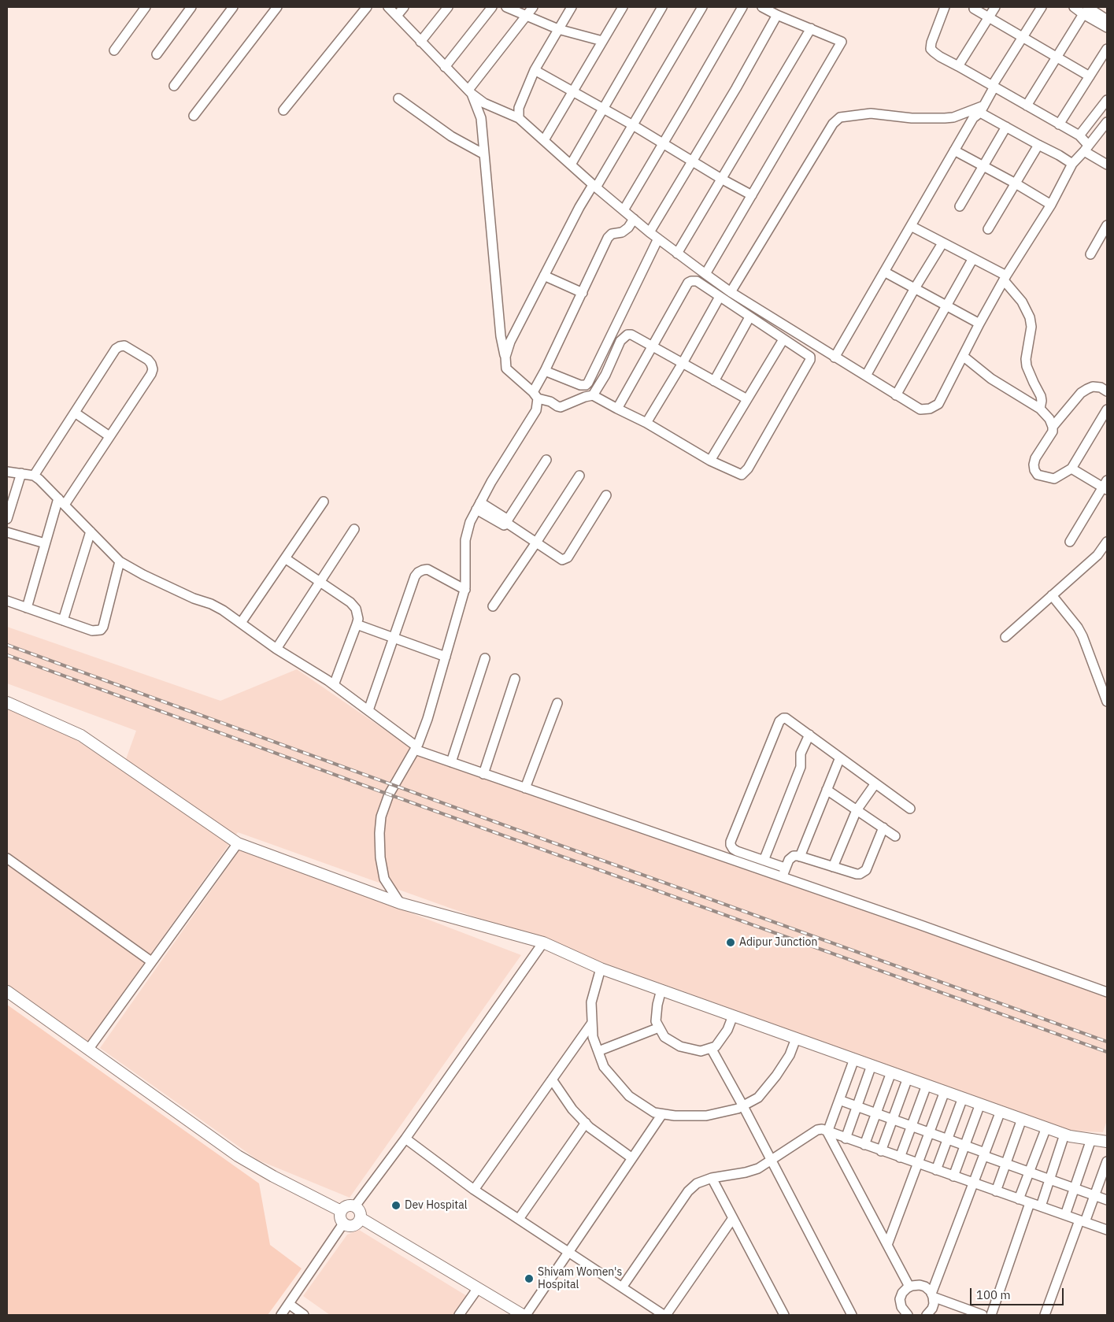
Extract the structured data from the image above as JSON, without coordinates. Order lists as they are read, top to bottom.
{
  "places": ["Adipur Junction", "Dev Hospital", "Shivam Women's Hospital"],
  "scale_bar": "100 m"
}
